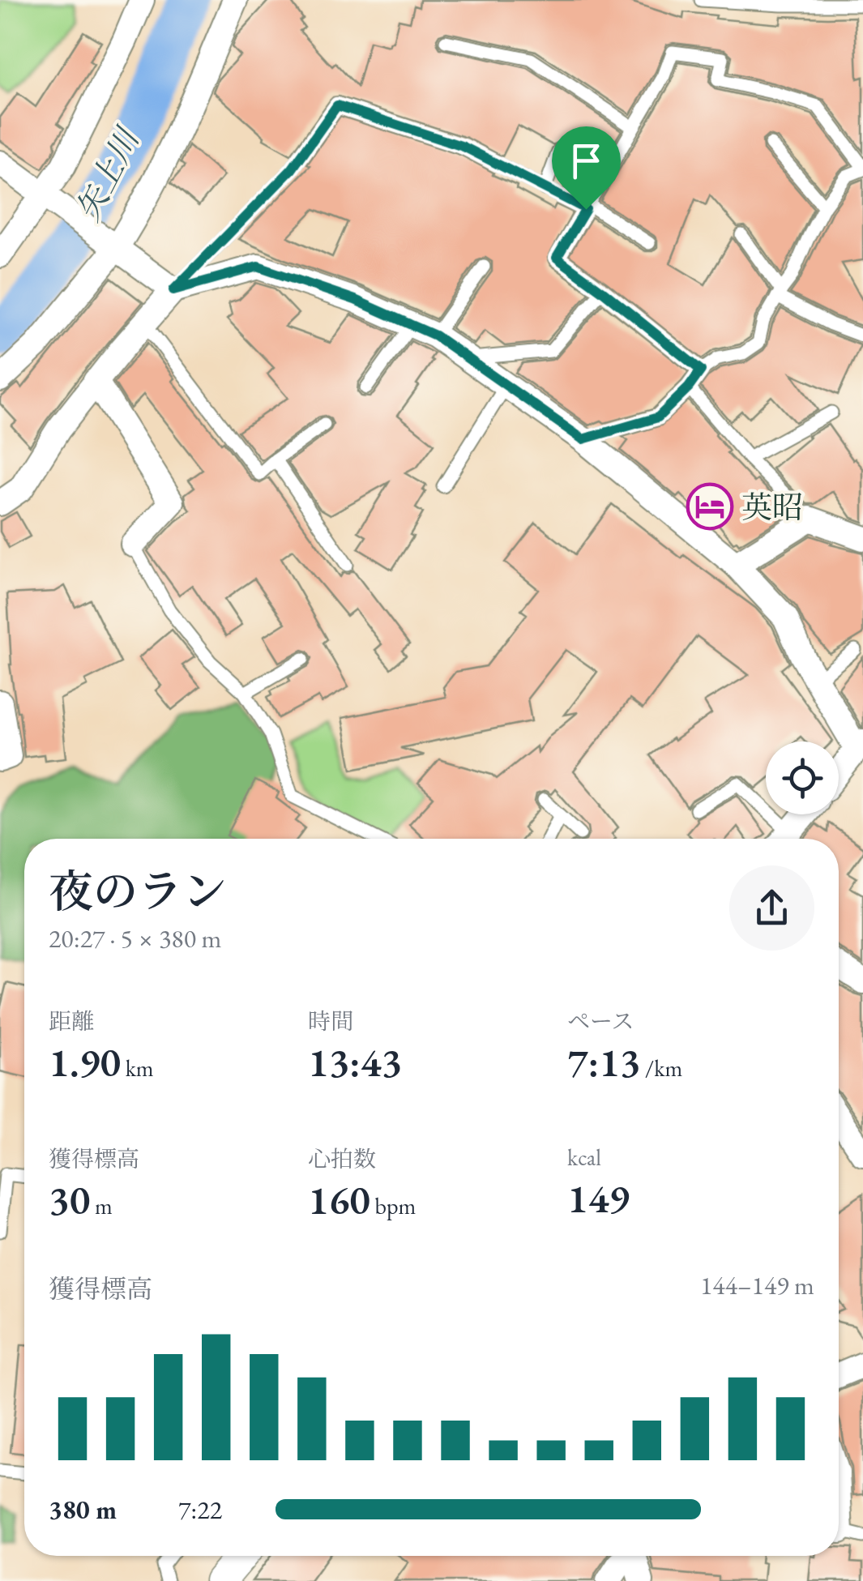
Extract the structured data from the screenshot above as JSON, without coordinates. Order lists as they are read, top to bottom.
{
  "water": ["矢上川"],
  "places": {
    "hotel": ["英昭"]
  },
  "page": {
    "heading": ["夜のラン", "20:27 · 5 × 380 m"],
    "stats": [
      ["距離", "1.90 km"],
      ["時間", "13:43"],
      ["ペース", "7:13 /km"],
      ["獲得標高", "30 m"],
      ["心拍数", "160 bpm"],
      ["kcal", "149"]
    ],
    "chart": ["獲得標高", "144–149 m"],
    "list": [
      {
        "name": "380 m",
        "note": "7:22"
      }
    ]
  }
}
